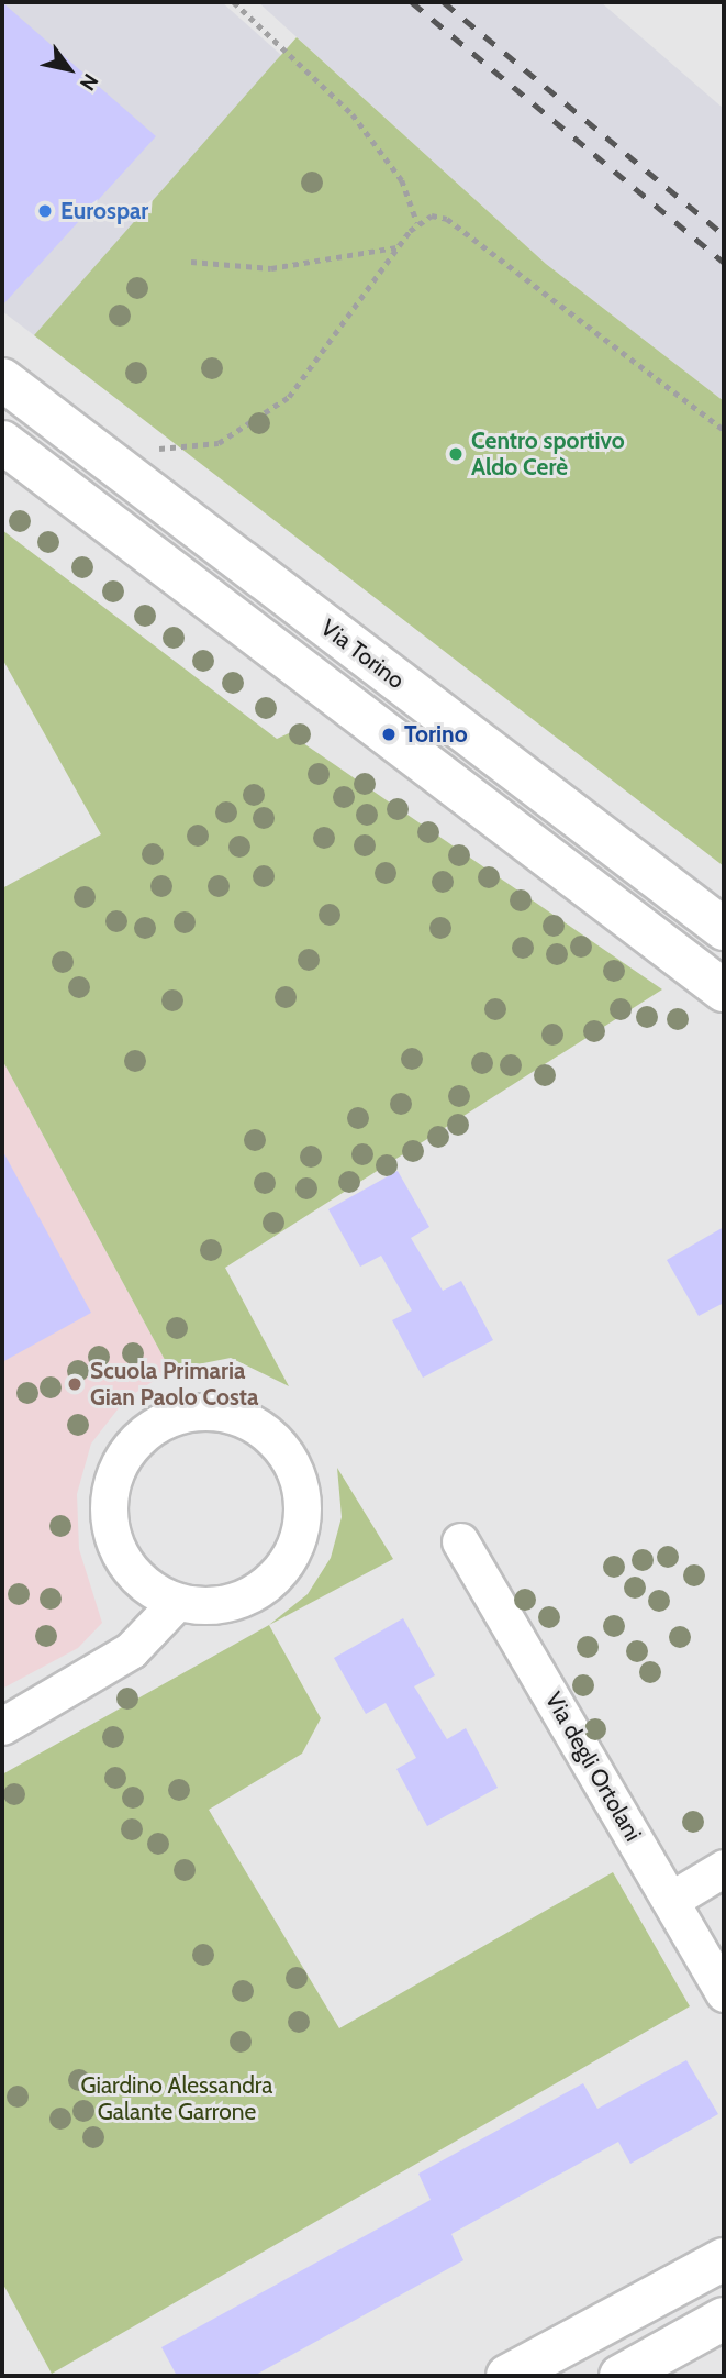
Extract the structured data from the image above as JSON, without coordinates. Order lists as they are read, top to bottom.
{
  "streets": {
    "main road": ["Via Torino"],
    "street": ["Via degli Ortolani"]
  },
  "parks": ["Giardino Alessandra Galante Garrone"],
  "places": [
    "Eurospar",
    "Centro sportivo Aldo Cerè",
    "Torino",
    "Scuola Primaria Gian Paolo Costa"
  ],
  "north": "bottom right"
}
